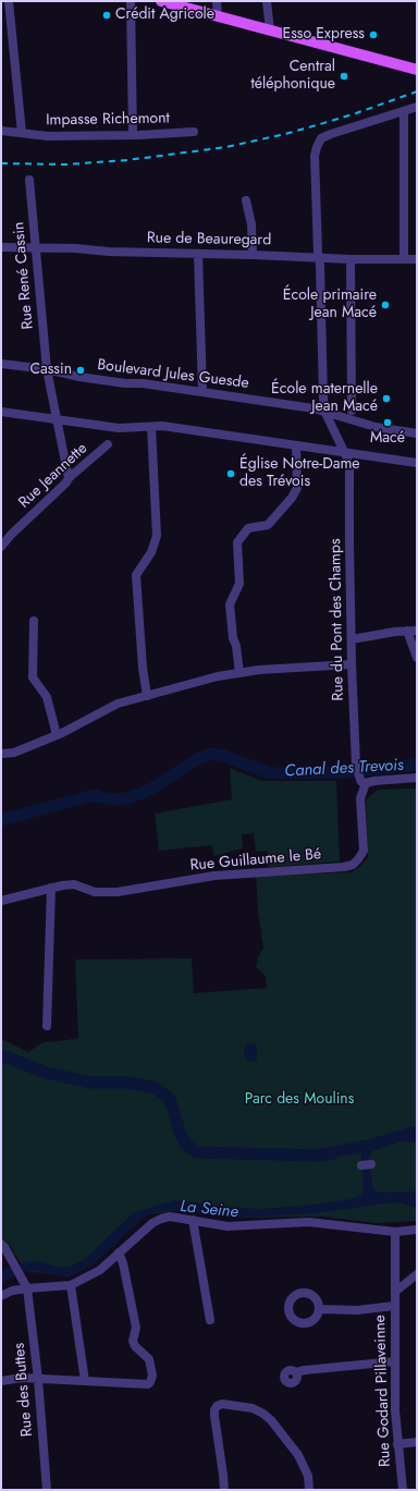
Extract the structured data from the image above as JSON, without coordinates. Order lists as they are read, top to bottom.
{
  "streets": {
    "street": [
      "Impasse Richemont",
      "Rue de Beauregard",
      "Rue René Cassin",
      "Boulevard Jules Guesde",
      "Rue Jeannette",
      "Rue du Pont des Champs",
      "Rue Guillaume le Bé",
      "Rue des Buttes",
      "Rue Godard Pillaveinne"
    ]
  },
  "crossings": [
    ["Rue de Beauregard", "Rue René Cassin"],
    ["Rue René Cassin", "Boulevard Jules Guesde"],
    ["Rue René Cassin", "Rue Jeannette"],
    ["Boulevard Jules Guesde", "Rue du Pont des Champs"],
    ["Rue du Pont des Champs", "Rue Guillaume le Bé"]
  ],
  "water": ["Canal des Trevois", "La Seine"],
  "parks": ["Parc des Moulins"],
  "places": [
    "Crédit Agricole",
    "Esso Express",
    "Central téléphonique",
    "École primaire Jean Macé",
    "Cassin",
    "École maternelle Jean Macé",
    "Macé",
    "Église Notre-Dame des Trévois"
  ]
}
